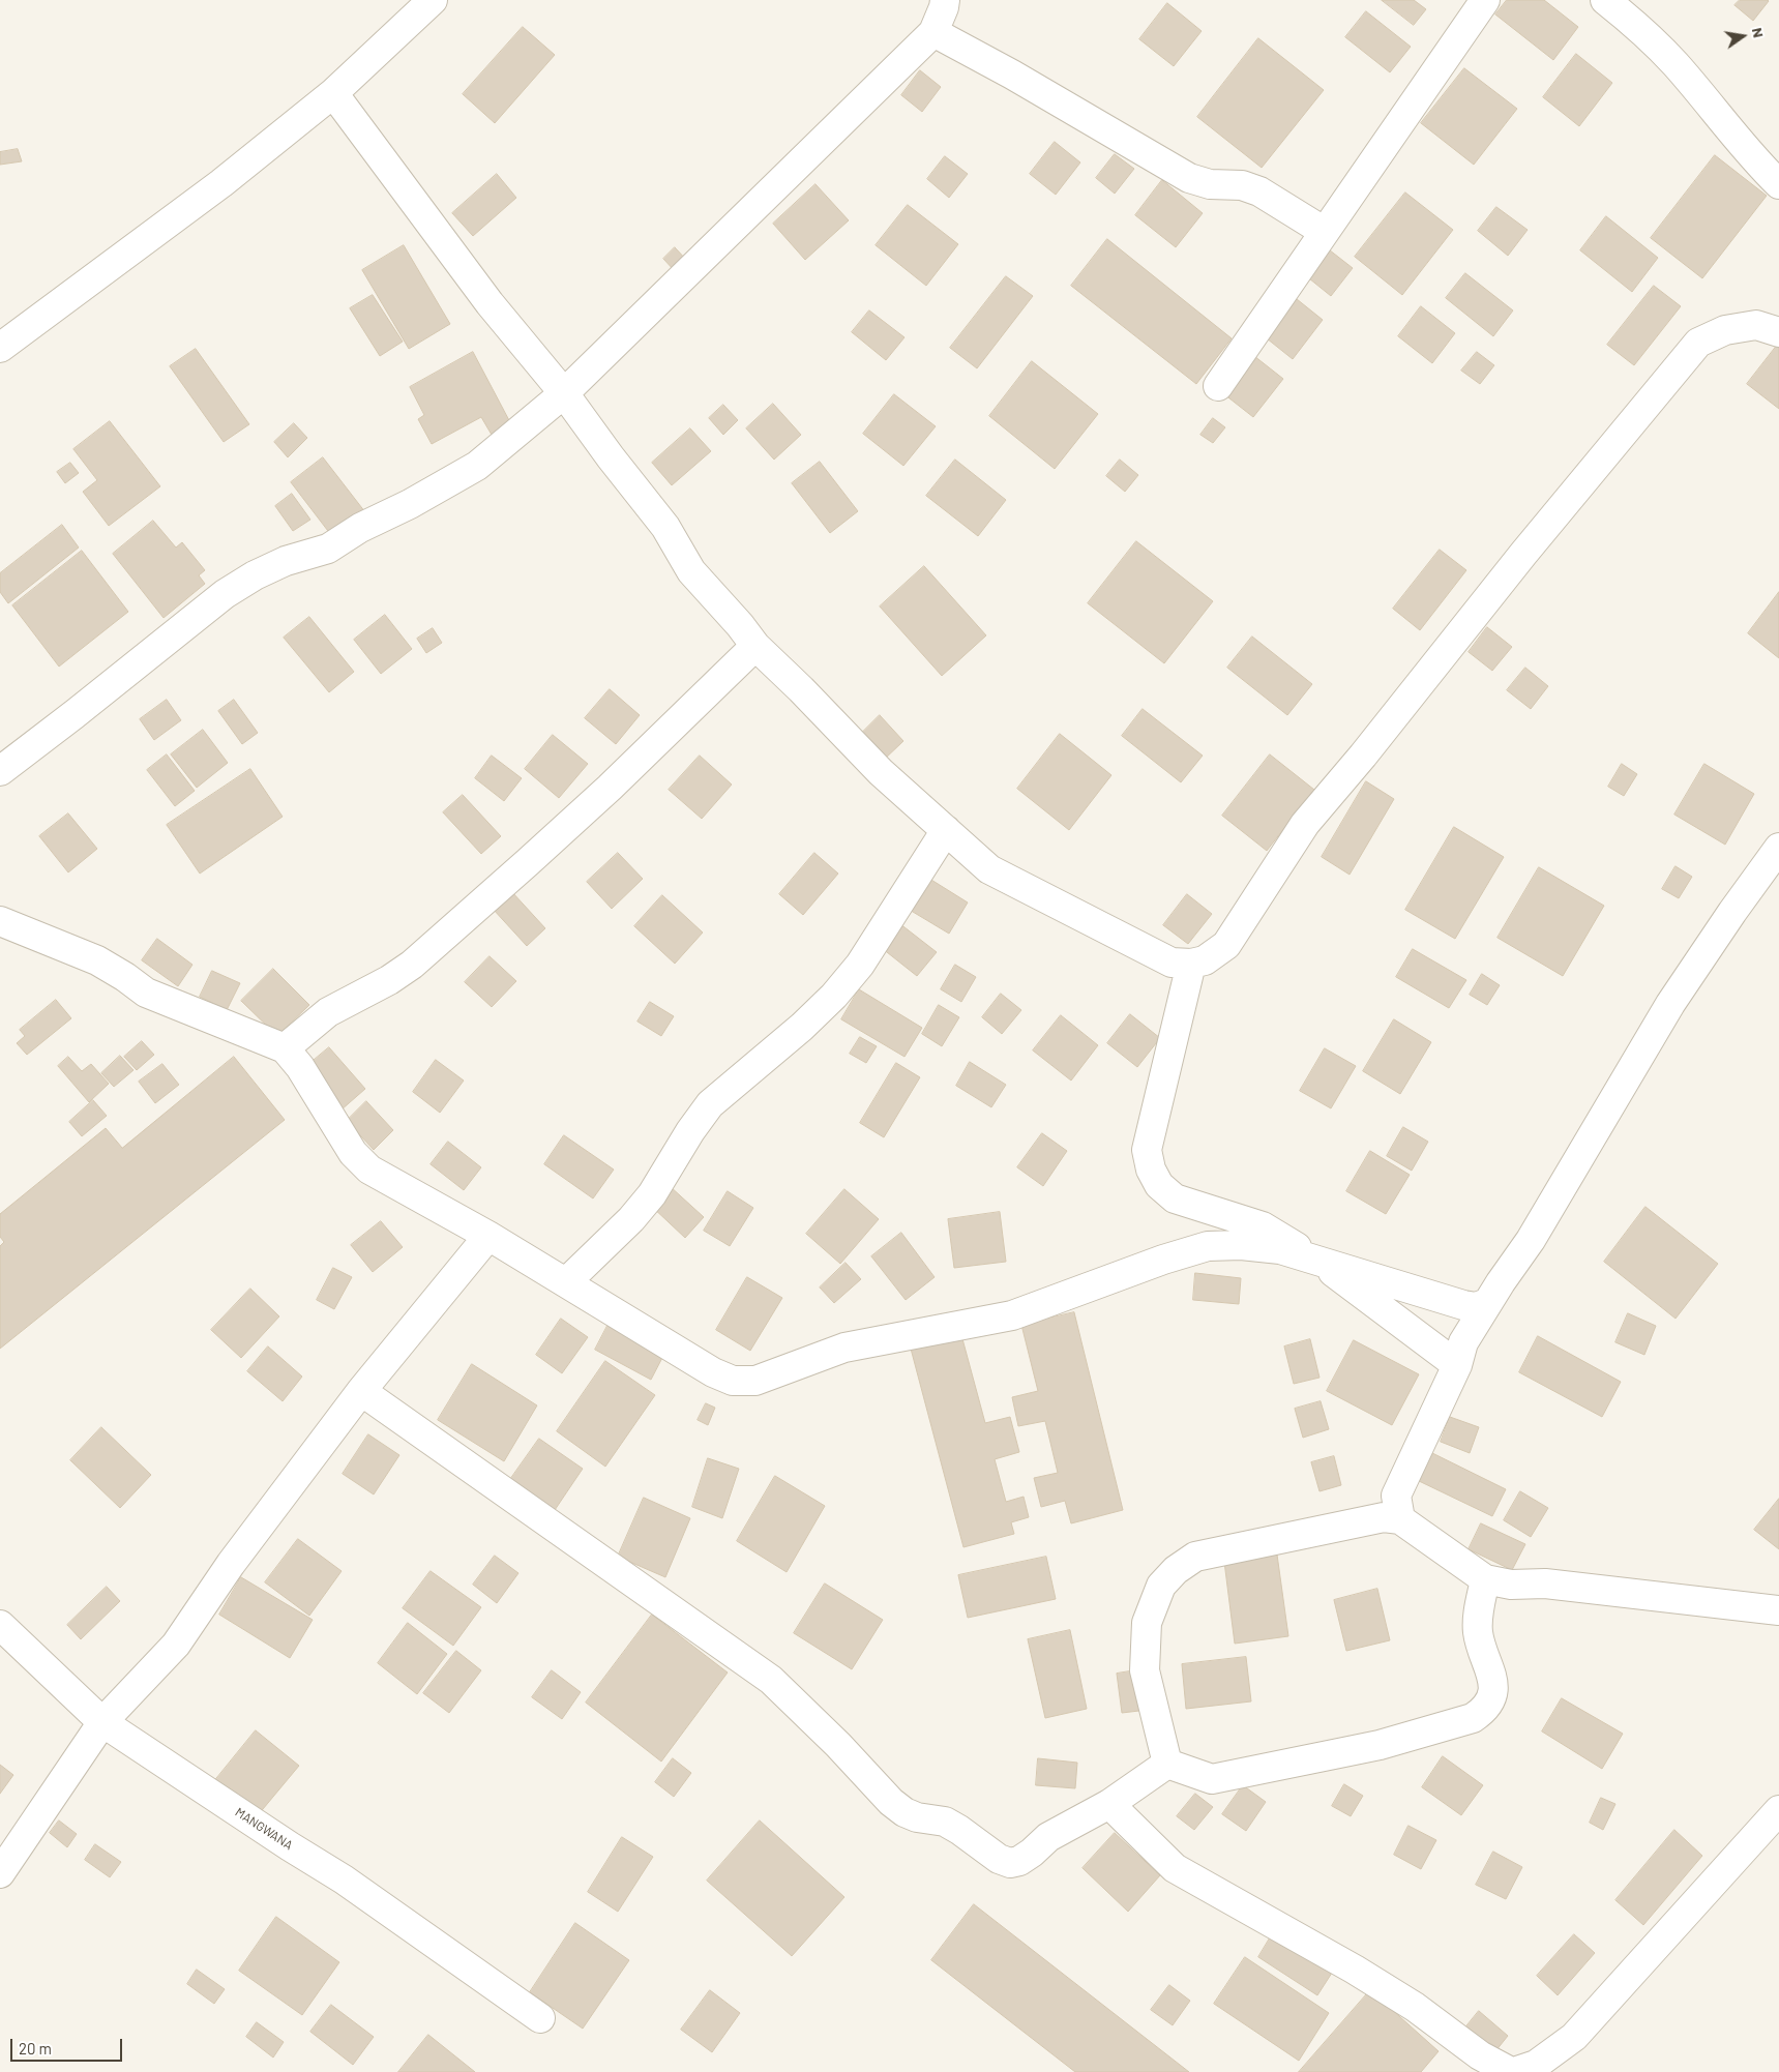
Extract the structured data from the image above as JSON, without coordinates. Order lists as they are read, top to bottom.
{
  "streets": {
    "street": ["MANGWANA"]
  },
  "scale_bar": "20 m",
  "north": "right"
}
